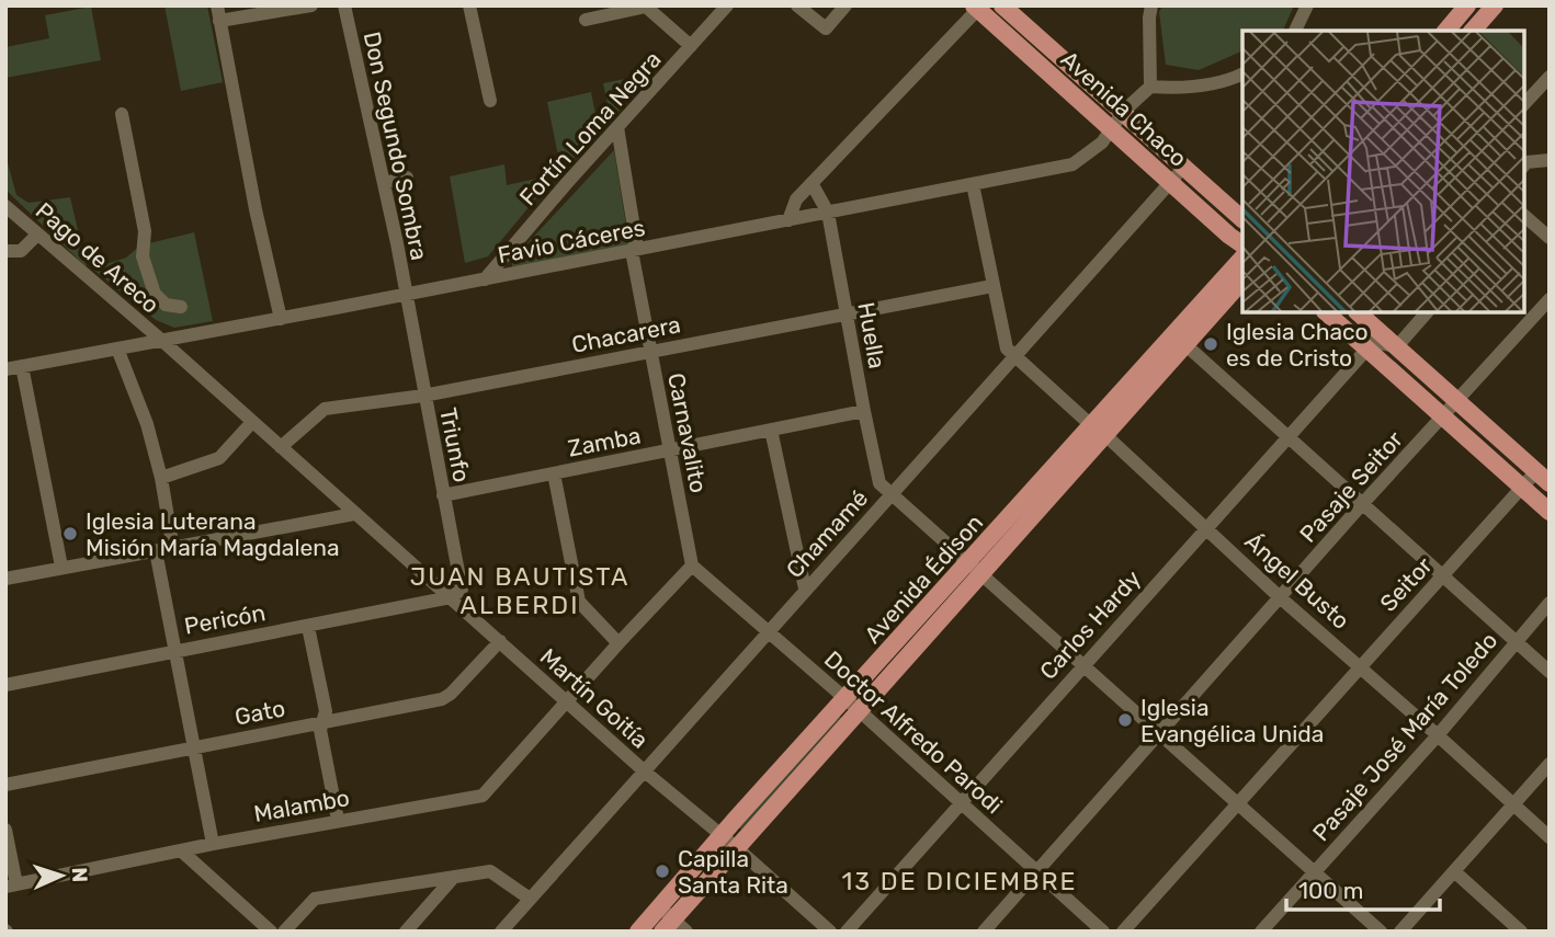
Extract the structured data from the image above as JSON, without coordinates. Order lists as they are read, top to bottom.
{
  "streets": {
    "main road": ["Avenida Chaco", "Avenida Édison"],
    "street": [
      "Fortín Loma Negra",
      "Don Segundo Sombra",
      "Favio Cáceres",
      "Pago de Areco",
      "Chacarera",
      "Huella",
      "Carnavalito",
      "Zamba",
      "Triunfo",
      "Pasaje Seitor",
      "Chamamé",
      "Ángel Busto",
      "Seitor",
      "Pericón",
      "Carlos Hardy",
      "Martín Goitía",
      "Gato",
      "Doctor Alfredo Parodi",
      "Pasaje José María Toledo",
      "Malambo"
    ]
  },
  "crossings": [
    ["Avenida Chaco", "Favio Cáceres"],
    ["Avenida Chaco", "Chamamé"],
    ["Fortín Loma Negra", "Favio Cáceres"],
    ["Fortín Loma Negra", "Carnavalito"],
    ["Don Segundo Sombra", "Favio Cáceres"],
    ["Don Segundo Sombra", "Triunfo"],
    ["Favio Cáceres", "Pago de Areco"],
    ["Favio Cáceres", "Huella"],
    ["Favio Cáceres", "Carnavalito"],
    ["Favio Cáceres", "Triunfo"],
    ["Favio Cáceres", "Martín Goitía"],
    ["Pago de Areco", "Martín Goitía"],
    ["Chacarera", "Huella"],
    ["Chacarera", "Carnavalito"],
    ["Chacarera", "Triunfo"],
    ["Chacarera", "Martín Goitía"],
    ["Huella", "Zamba"],
    ["Huella", "Pasaje Seitor"],
    ["Huella", "Chamamé"],
    ["Huella", "Avenida Édison"],
    ["Huella", "Seitor"],
    ["Huella", "Carlos Hardy"],
    ["Huella", "Pasaje José María Toledo"],
    ["Carnavalito", "Zamba"],
    ["Carnavalito", "Doctor Alfredo Parodi"],
    ["Carnavalito", "Malambo"],
    ["Zamba", "Triunfo"],
    ["Triunfo", "Pericón"],
    ["Triunfo", "Martín Goitía"],
    ["Pasaje Seitor", "Ángel Busto"],
    ["Pasaje Seitor", "Doctor Alfredo Parodi"],
    ["Chamamé", "Ángel Busto"],
    ["Chamamé", "Martín Goitía"],
    ["Chamamé", "Doctor Alfredo Parodi"],
    ["Avenida Édison", "Ángel Busto"],
    ["Avenida Édison", "Martín Goitía"],
    ["Avenida Édison", "Doctor Alfredo Parodi"],
    ["Ángel Busto", "Seitor"],
    ["Ángel Busto", "Carlos Hardy"],
    ["Ángel Busto", "Pasaje José María Toledo"],
    ["Pericón", "Martín Goitía"],
    ["Carlos Hardy", "Doctor Alfredo Parodi"],
    ["Martín Goitía", "Gato"],
    ["Martín Goitía", "Malambo"],
    ["Doctor Alfredo Parodi", "Malambo"]
  ],
  "districts": ["JUAN BAUTISTA ALBERDI", "13 DE DICIEMBRE"],
  "places": [
    "Iglesia Chaco es de Cristo",
    "Iglesia Luterana Misión María Magdalena",
    "Iglesia Evangélica Unida",
    "Capilla Santa Rita"
  ],
  "scale_bar": "100 m",
  "north": "right"
}
